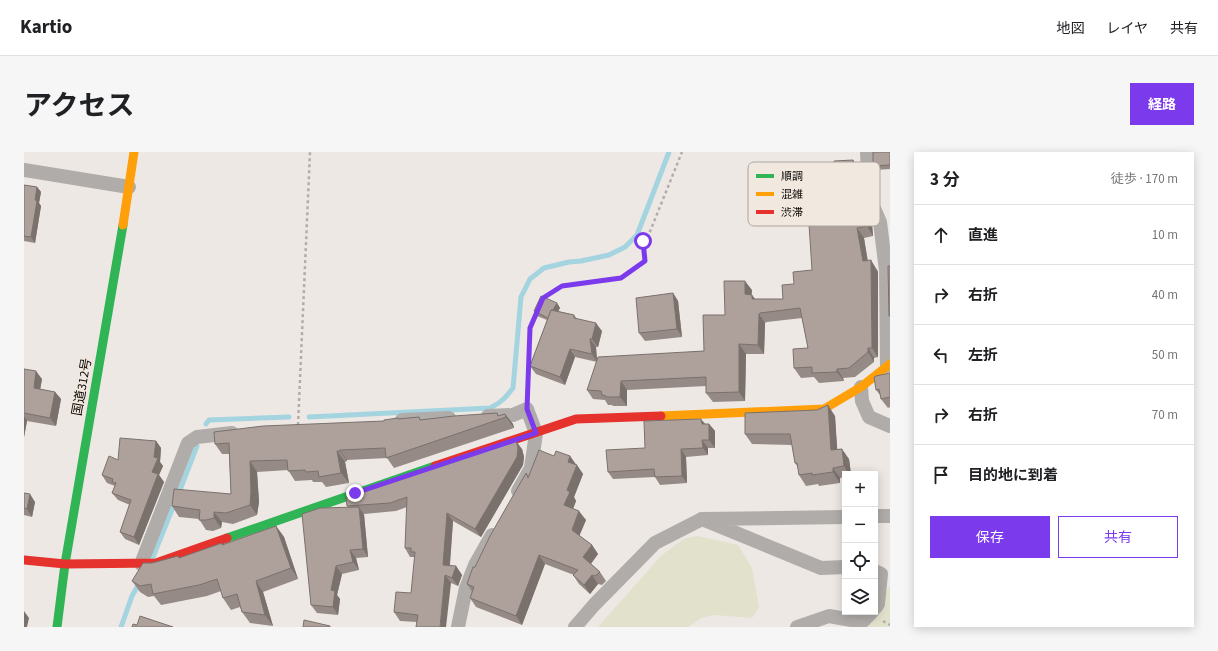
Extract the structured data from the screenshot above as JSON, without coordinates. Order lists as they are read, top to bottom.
{
  "streets": {
    "main road": ["国道312号"]
  },
  "legend": ["順調", "混雑", "渋滞"],
  "page": {
    "header": "Kartio",
    "nav": ["地図", "レイヤ", "共有"],
    "title": "アクセス",
    "buttons": [
      "経路",
      ["保存", "共有"]
    ],
    "heading": ["3 分", "徒歩 · 170 m"],
    "list": [
      ["直進", "10 m"],
      ["右折", "40 m"],
      ["左折", "50 m"],
      ["右折", "70 m"],
      "目的地に到着"
    ],
    "map_buttons": ["+", "−"]
  }
}
